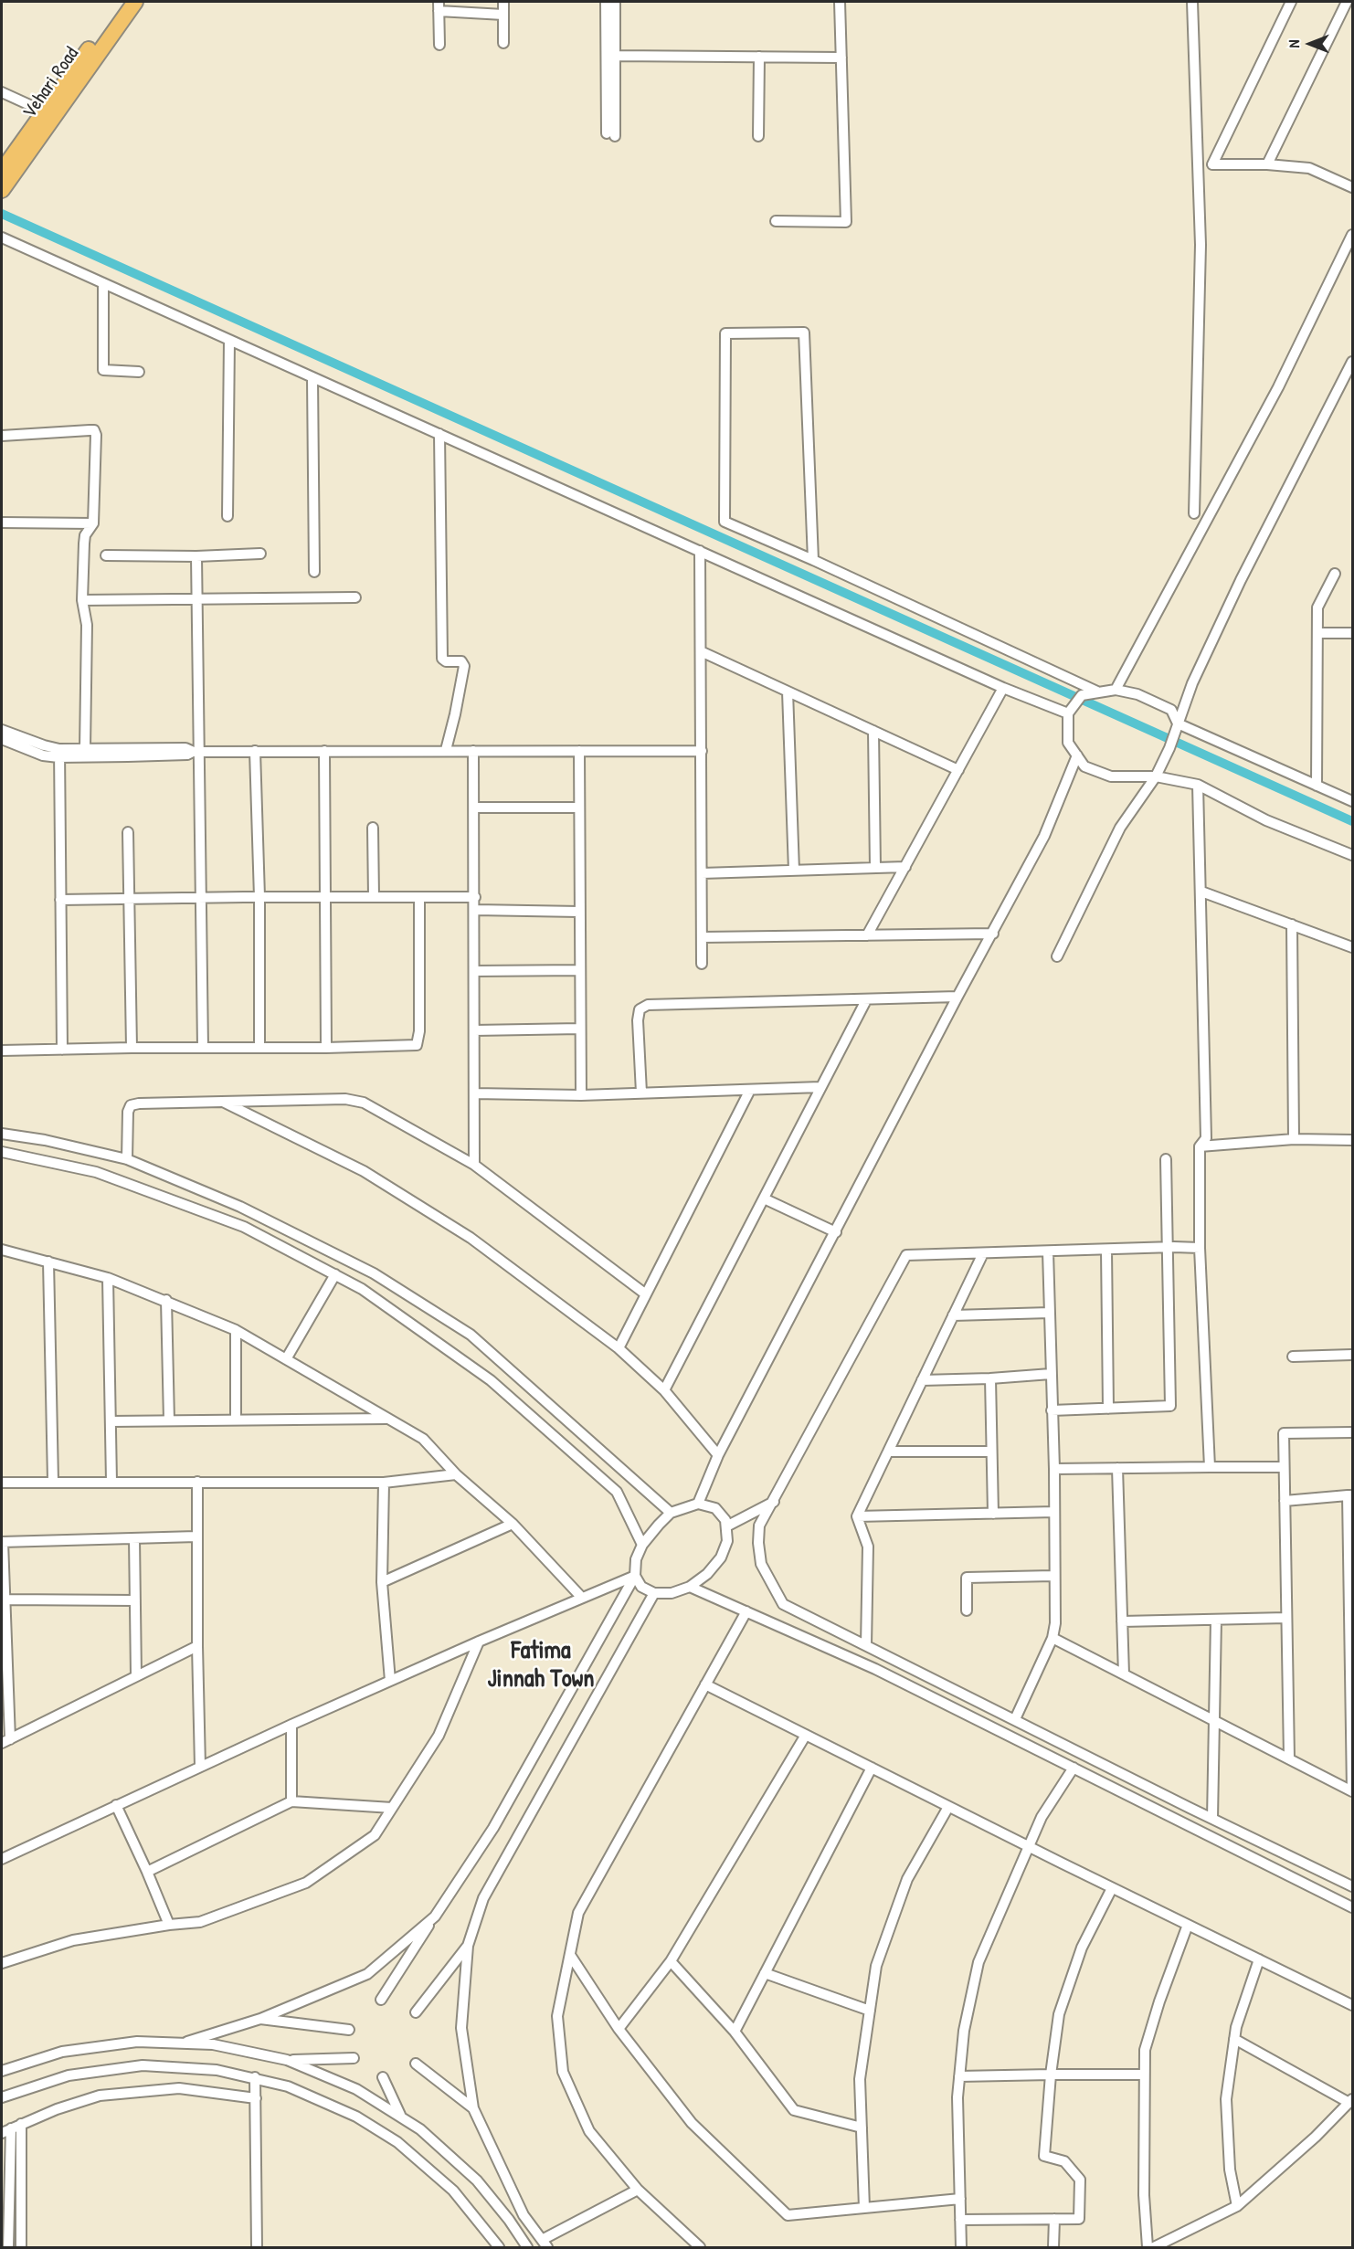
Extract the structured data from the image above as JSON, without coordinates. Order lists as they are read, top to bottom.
{
  "streets": {
    "main road": ["Vehari Road"]
  },
  "districts": ["Fatima Jinnah Town"],
  "north": "left"
}
